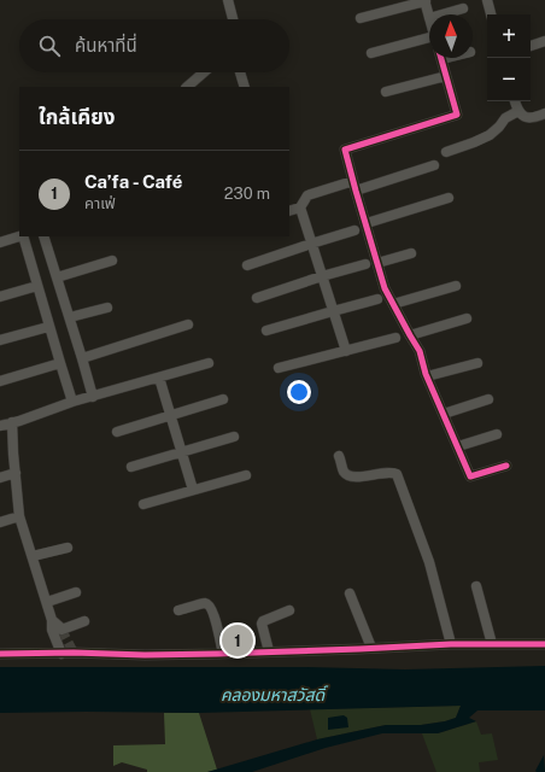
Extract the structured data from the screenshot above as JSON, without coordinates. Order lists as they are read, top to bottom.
{
  "water": ["คลองมหาสวัสดิ์"],
  "north": "top",
  "page": {
    "map_buttons": ["+", "−"],
    "search": "ค้นหาที่นี่",
    "heading": "ใกล้เคียง",
    "list": [
      {
        "mark": "1",
        "name": "Ca’fa - Café",
        "note": "คาเฟ่",
        "value": "230 m"
      }
    ],
    "pins": "1"
  }
}
